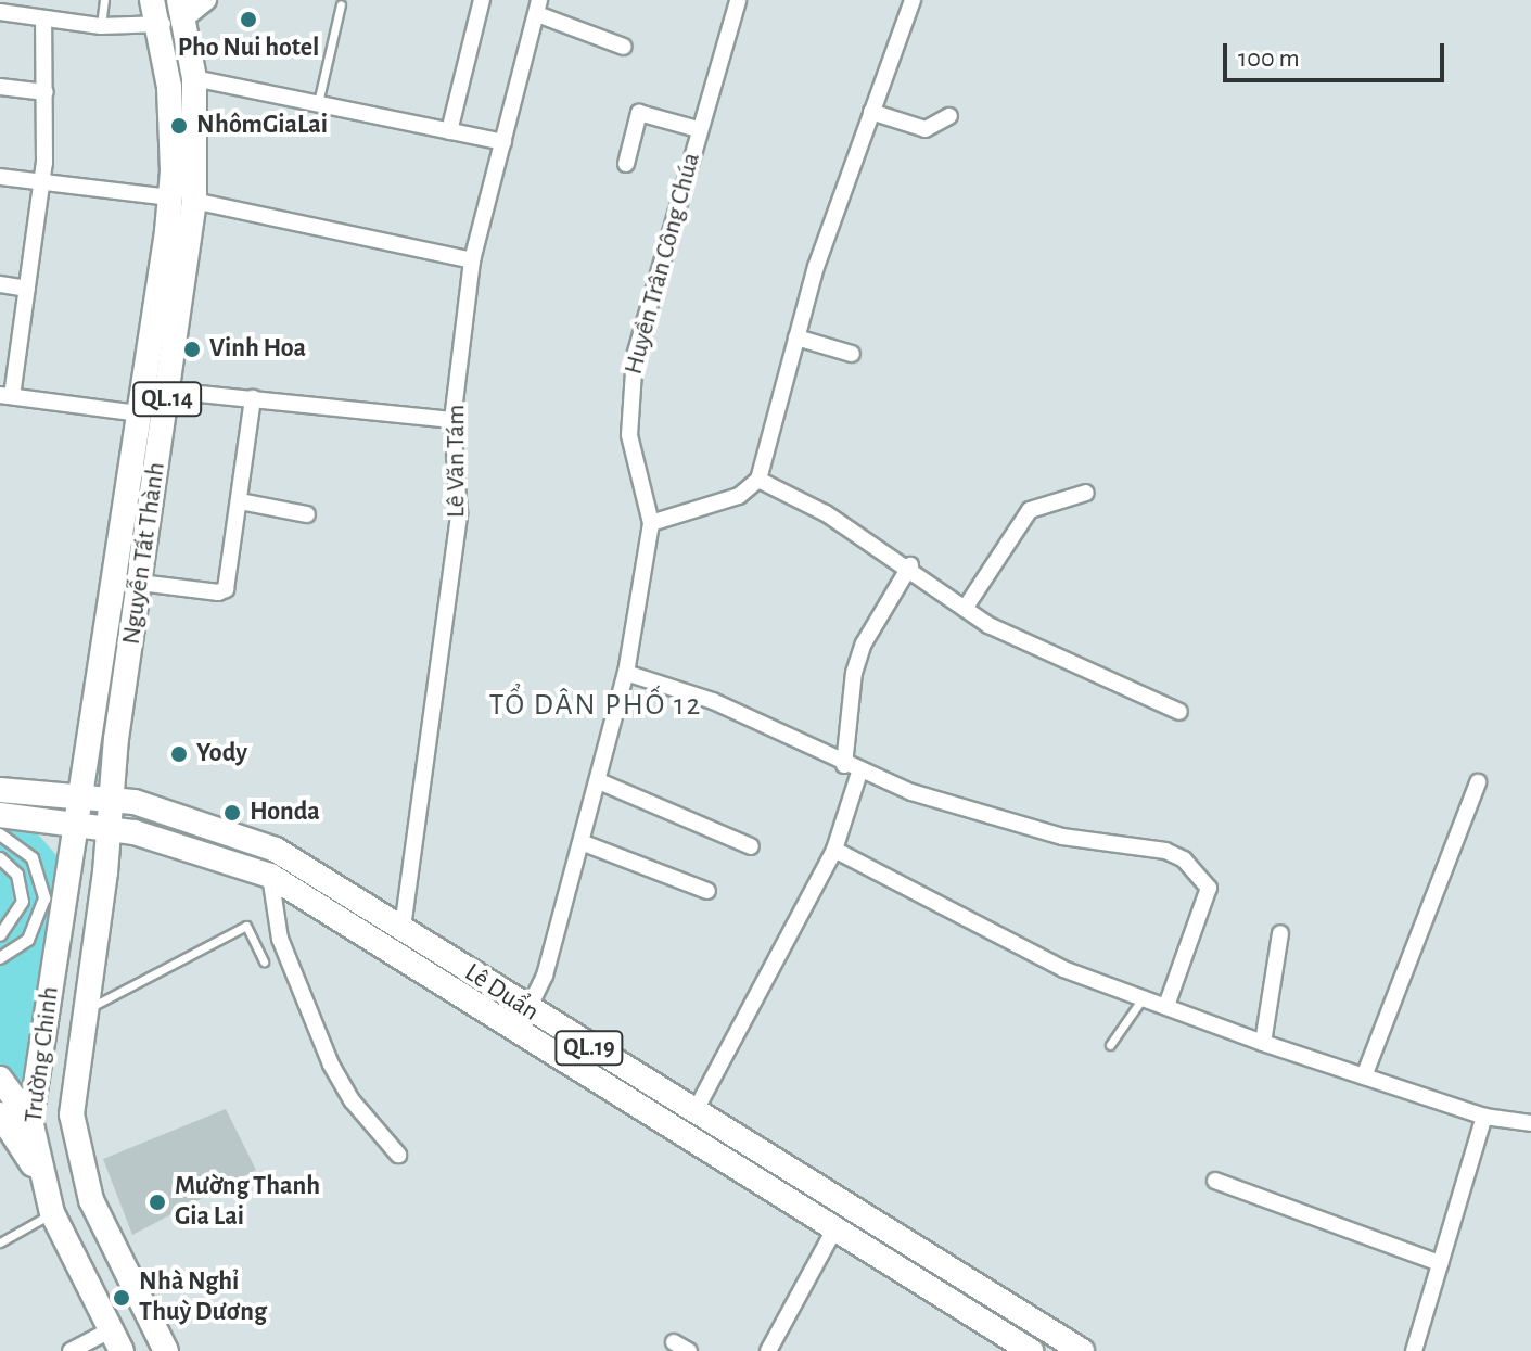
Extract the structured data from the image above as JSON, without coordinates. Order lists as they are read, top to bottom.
{
  "streets": {
    "main road": [
      "QL.14",
      "Nguyễn Tất Thành",
      "Lê Duẩn",
      "QL.19",
      "Trường Chinh"
    ],
    "street": ["Huyền Trân Công Chúa", "Lê Văn Tám"]
  },
  "crossings": [
    ["Huyền Trân Công Chúa", "Lê Duẩn"],
    ["Lê Văn Tám", "Lê Duẩn"],
    ["Nguyễn Tất Thành", "Lê Duẩn"],
    ["Nguyễn Tất Thành", "Trường Chinh"],
    ["Lê Duẩn", "Trường Chinh"]
  ],
  "districts": ["TỔ DÂN PHỐ 12"],
  "places": [
    "Pho Nui hotel",
    "NhômGiaLai",
    "Vinh Hoa",
    "Yody",
    "Honda",
    "Mường Thanh Gia Lai",
    "Nhà Nghỉ Thuỳ Dương"
  ],
  "scale_bar": "100 m"
}
